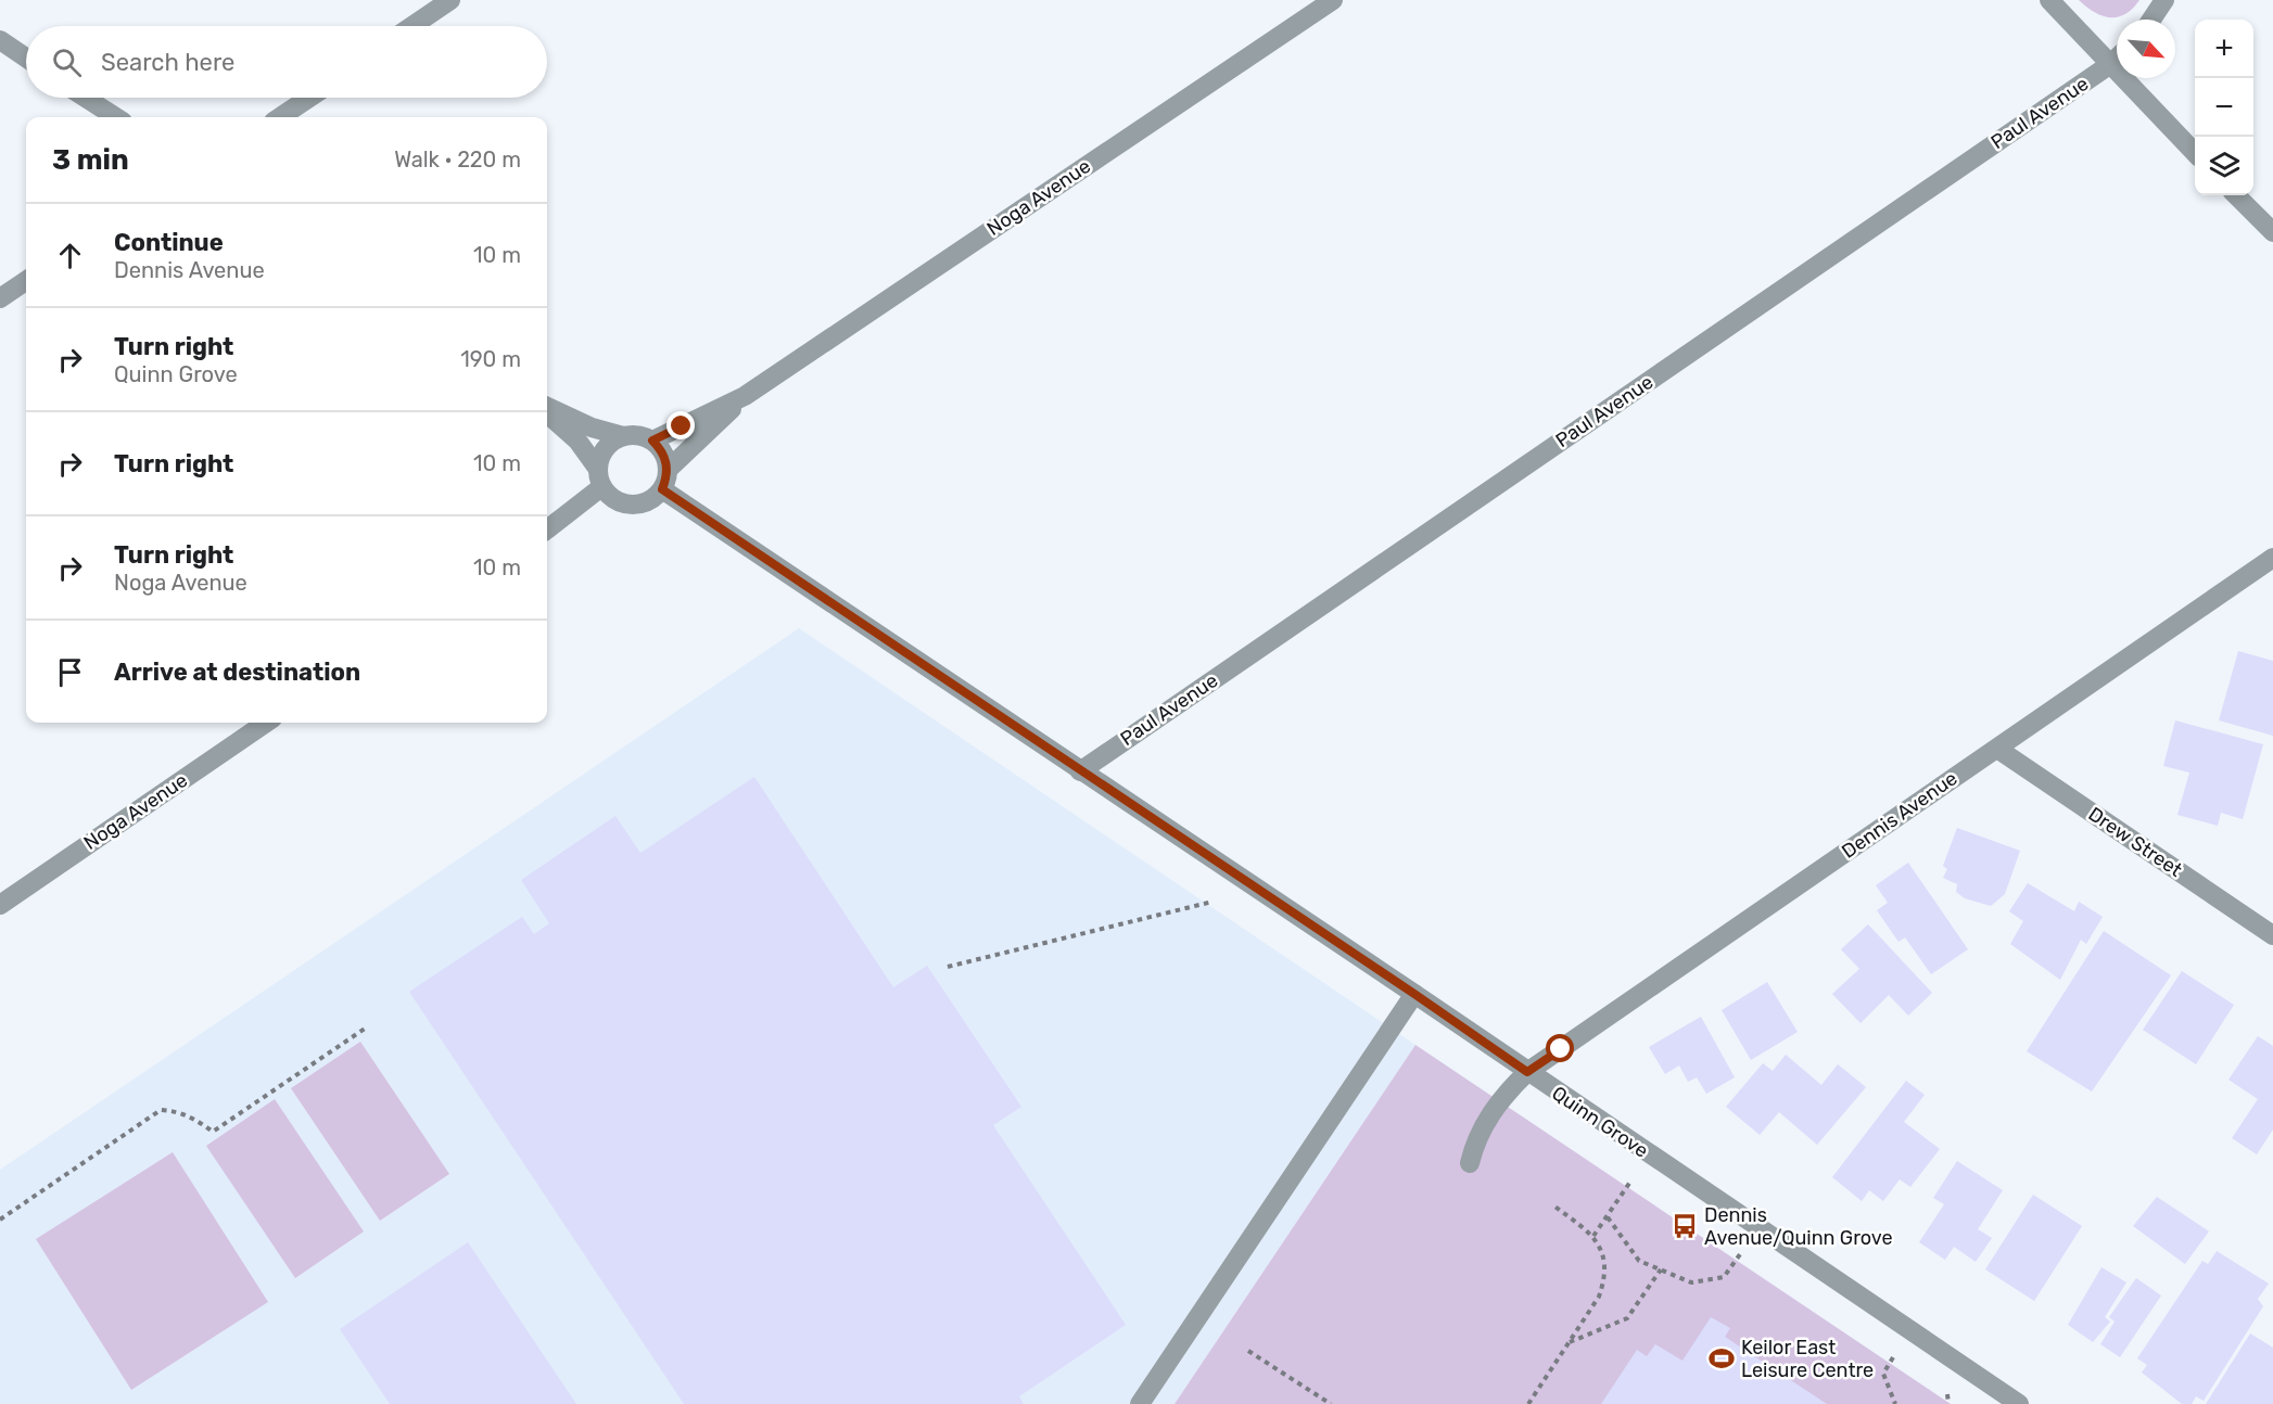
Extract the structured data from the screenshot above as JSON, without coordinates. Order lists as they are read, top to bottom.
{
  "streets": {
    "street": [
      "Paul Avenue",
      "Noga Avenue",
      "Dennis Avenue",
      "Drew Street",
      "Quinn Grove"
    ]
  },
  "crossings": [
    ["Paul Avenue", "Quinn Grove"],
    ["Noga Avenue", "Quinn Grove"],
    ["Dennis Avenue", "Drew Street"],
    ["Dennis Avenue", "Quinn Grove"]
  ],
  "places": {
    "bus stop": ["Dennis Avenue/Quinn Grove"],
    "sports": ["Keilor East Leisure Centre"]
  },
  "north": "bottom right",
  "page": {
    "map_buttons": ["+", "−"],
    "search": "Search here",
    "heading": ["3 min", "Walk · 220 m"],
    "list": [
      ["Continue", "Dennis Avenue", "10 m"],
      ["Turn right", "Quinn Grove", "190 m"],
      ["Turn right", "10 m"],
      ["Turn right", "Noga Avenue", "10 m"],
      "Arrive at destination"
    ]
  }
}
